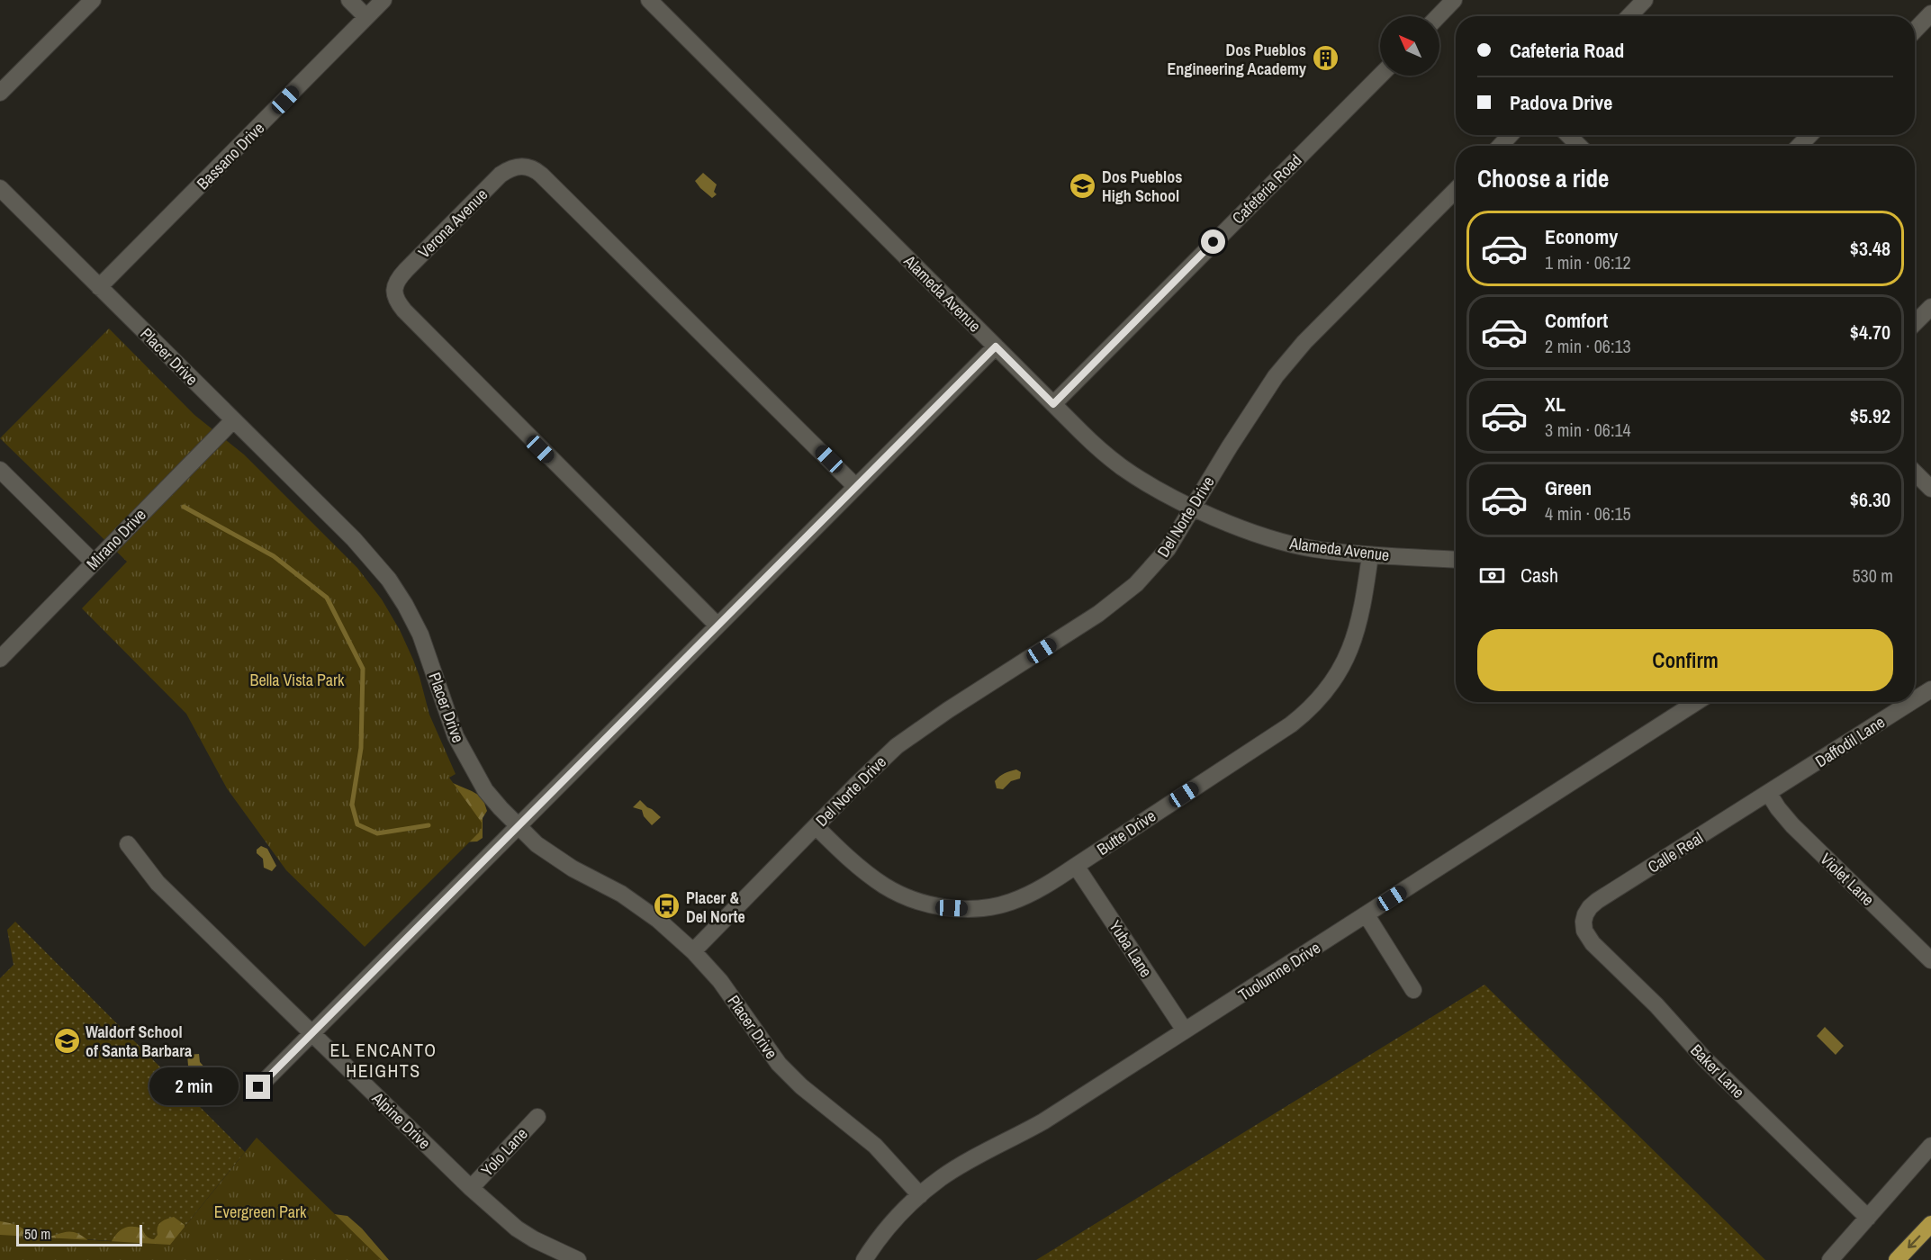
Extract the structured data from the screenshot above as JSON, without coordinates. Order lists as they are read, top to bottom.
{
  "streets": {
    "street": [
      "Bassano Drive",
      "Cafeteria Road",
      "Verona Avenue",
      "Alameda Avenue",
      "Placer Drive",
      "Del Norte Drive",
      "Mirano Drive",
      "Daffodil Lane",
      "Butte Drive",
      "Calle Real",
      "Violet Lane",
      "Yuba Lane",
      "Tuolumne Drive",
      "Baker Lane",
      "Alpine Drive",
      "Yolo Lane"
    ]
  },
  "crossings": [
    ["Bassano Drive", "Placer Drive"],
    ["Cafeteria Road", "Alameda Avenue"],
    ["Alameda Avenue", "Del Norte Drive"],
    ["Alameda Avenue", "Butte Drive"],
    ["Placer Drive", "Del Norte Drive"],
    ["Placer Drive", "Mirano Drive"],
    ["Placer Drive", "Tuolumne Drive"],
    ["Del Norte Drive", "Butte Drive"],
    ["Daffodil Lane", "Calle Real"],
    ["Daffodil Lane", "Violet Lane"],
    ["Butte Drive", "Yuba Lane"],
    ["Calle Real", "Violet Lane"],
    ["Calle Real", "Baker Lane"],
    ["Yuba Lane", "Tuolumne Drive"],
    ["Alpine Drive", "Yolo Lane"]
  ],
  "districts": ["EL ENCANTO HEIGHTS"],
  "parks": ["Bella Vista Park", "Evergreen Park"],
  "places": {
    "building": ["Dos Pueblos Engineering Academy"],
    "school or university": ["Dos Pueblos High School", "Waldorf School of Santa Barbara"],
    "bus stop": ["Placer & Del Norte"]
  },
  "scale_bar": "50 m",
  "north": "top left",
  "page": {
    "banner": ["Cafeteria Road", "Padova Drive"],
    "heading": "Choose a ride",
    "list": [
      {
        "name": "Economy",
        "note": "1 min · 06:12",
        "value": "$3.48"
      },
      {
        "name": "Comfort",
        "note": "2 min · 06:13",
        "value": "$4.70"
      },
      {
        "name": "XL",
        "note": "3 min · 06:14",
        "value": "$5.92"
      },
      {
        "name": "Green",
        "note": "4 min · 06:15",
        "value": "$6.30"
      }
    ],
    "pay": ["Cash", "530 m"],
    "buttons": "Confirm",
    "bubble": "2 min",
    "scale": "50 m"
  }
}
